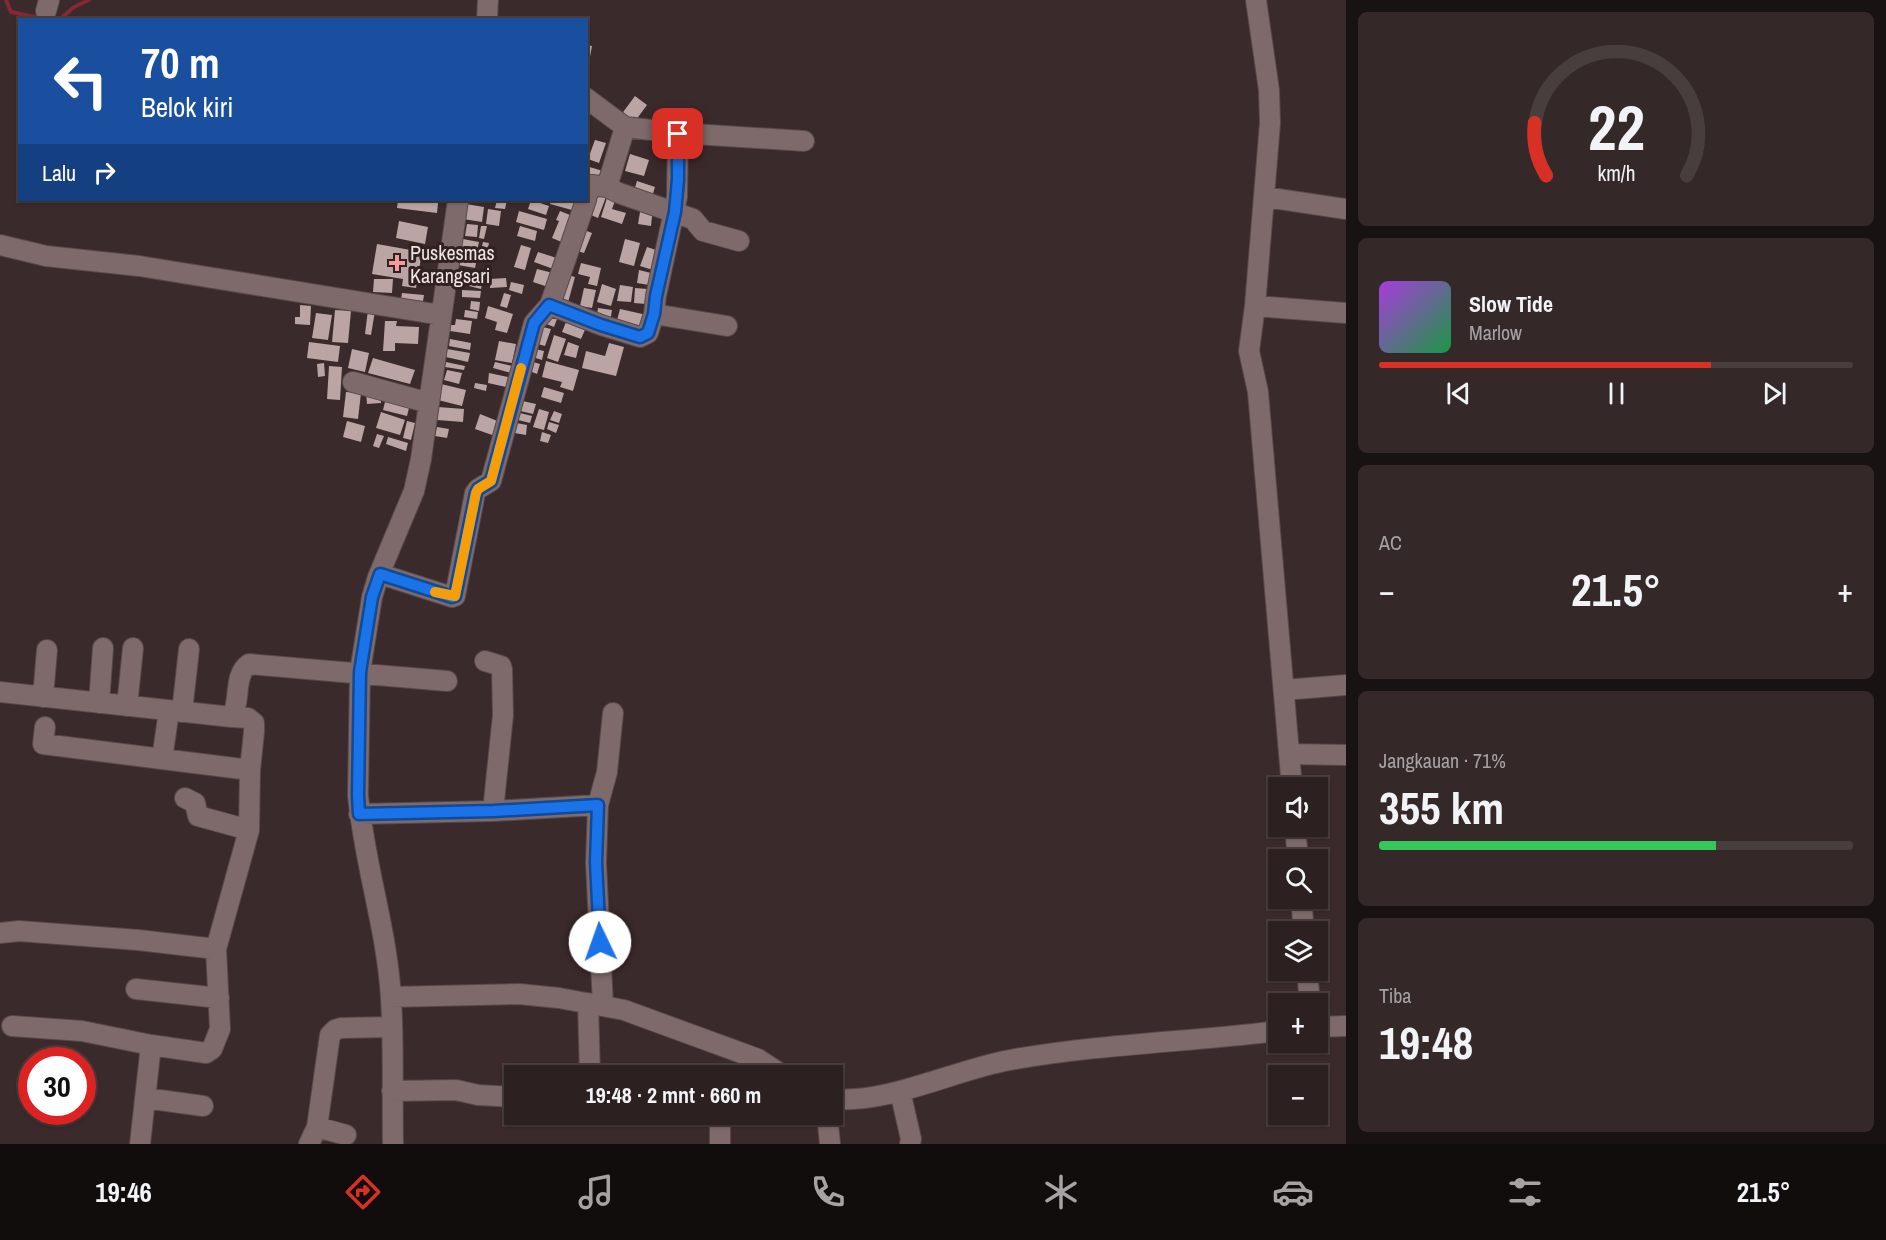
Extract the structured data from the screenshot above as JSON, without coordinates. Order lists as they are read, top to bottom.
{
  "places": {
    "health": ["Puskesmas Karangsari"]
  },
  "page": {
    "turn": ["70 m", "Belok kiri"],
    "then": "Lalu",
    "song": ["Slow Tide", "Marlow"],
    "tile": [
      "AC",
      ["Jangkauan · 71%", "355 km"],
      ["Tiba", "19:48"]
    ],
    "heat": ["−", "21.5°", "+"],
    "map_buttons": ["+", "−"],
    "limit": "30",
    "trip": "19:48 · 2 mnt · 660 m",
    "tabs": ["19:46", "21.5°"],
    "gauge": ["22", "km/h"]
  }
}
